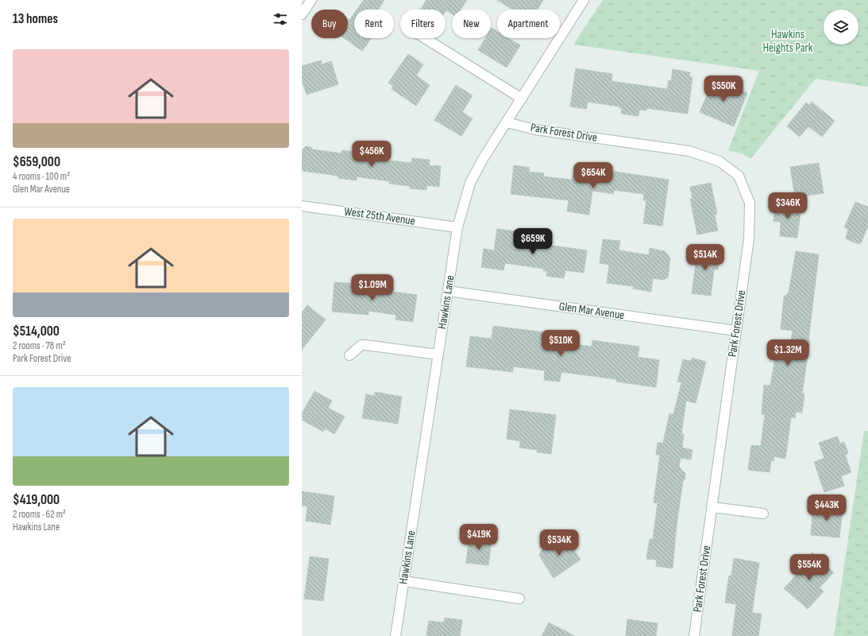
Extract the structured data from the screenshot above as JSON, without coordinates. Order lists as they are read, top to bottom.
{
  "streets": {
    "street": [
      "Park Forest Drive",
      "West 25th Avenue",
      "Hawkins Lane",
      "Glen Mar Avenue"
    ]
  },
  "crossings": [
    ["Park Forest Drive", "Hawkins Lane"],
    ["Park Forest Drive", "Glen Mar Avenue"],
    ["West 25th Avenue", "Hawkins Lane"],
    ["Hawkins Lane", "Glen Mar Avenue"]
  ],
  "parks": ["Hawkins Heights Park"],
  "page": {
    "heading": "13 homes",
    "chip": [
      "Buy",
      "Rent",
      "Filters",
      "New",
      "Apartment"
    ],
    "list": [
      {
        "name": "$659,000",
        "note": "4 rooms · 100 m² · Glen Mar Avenue"
      },
      {
        "name": "$514,000",
        "note": "2 rooms · 78 m² · Park Forest Drive"
      },
      {
        "name": "$419,000",
        "note": "2 rooms · 62 m² · Hawkins Lane"
      }
    ],
    "price": [
      "$550K",
      "$456K",
      "$654K",
      "$346K",
      "$659K",
      "$514K",
      "$1.09M",
      "$510K",
      "$1.32M",
      "$443K",
      "$419K",
      "$534K",
      "$554K"
    ]
  }
}
